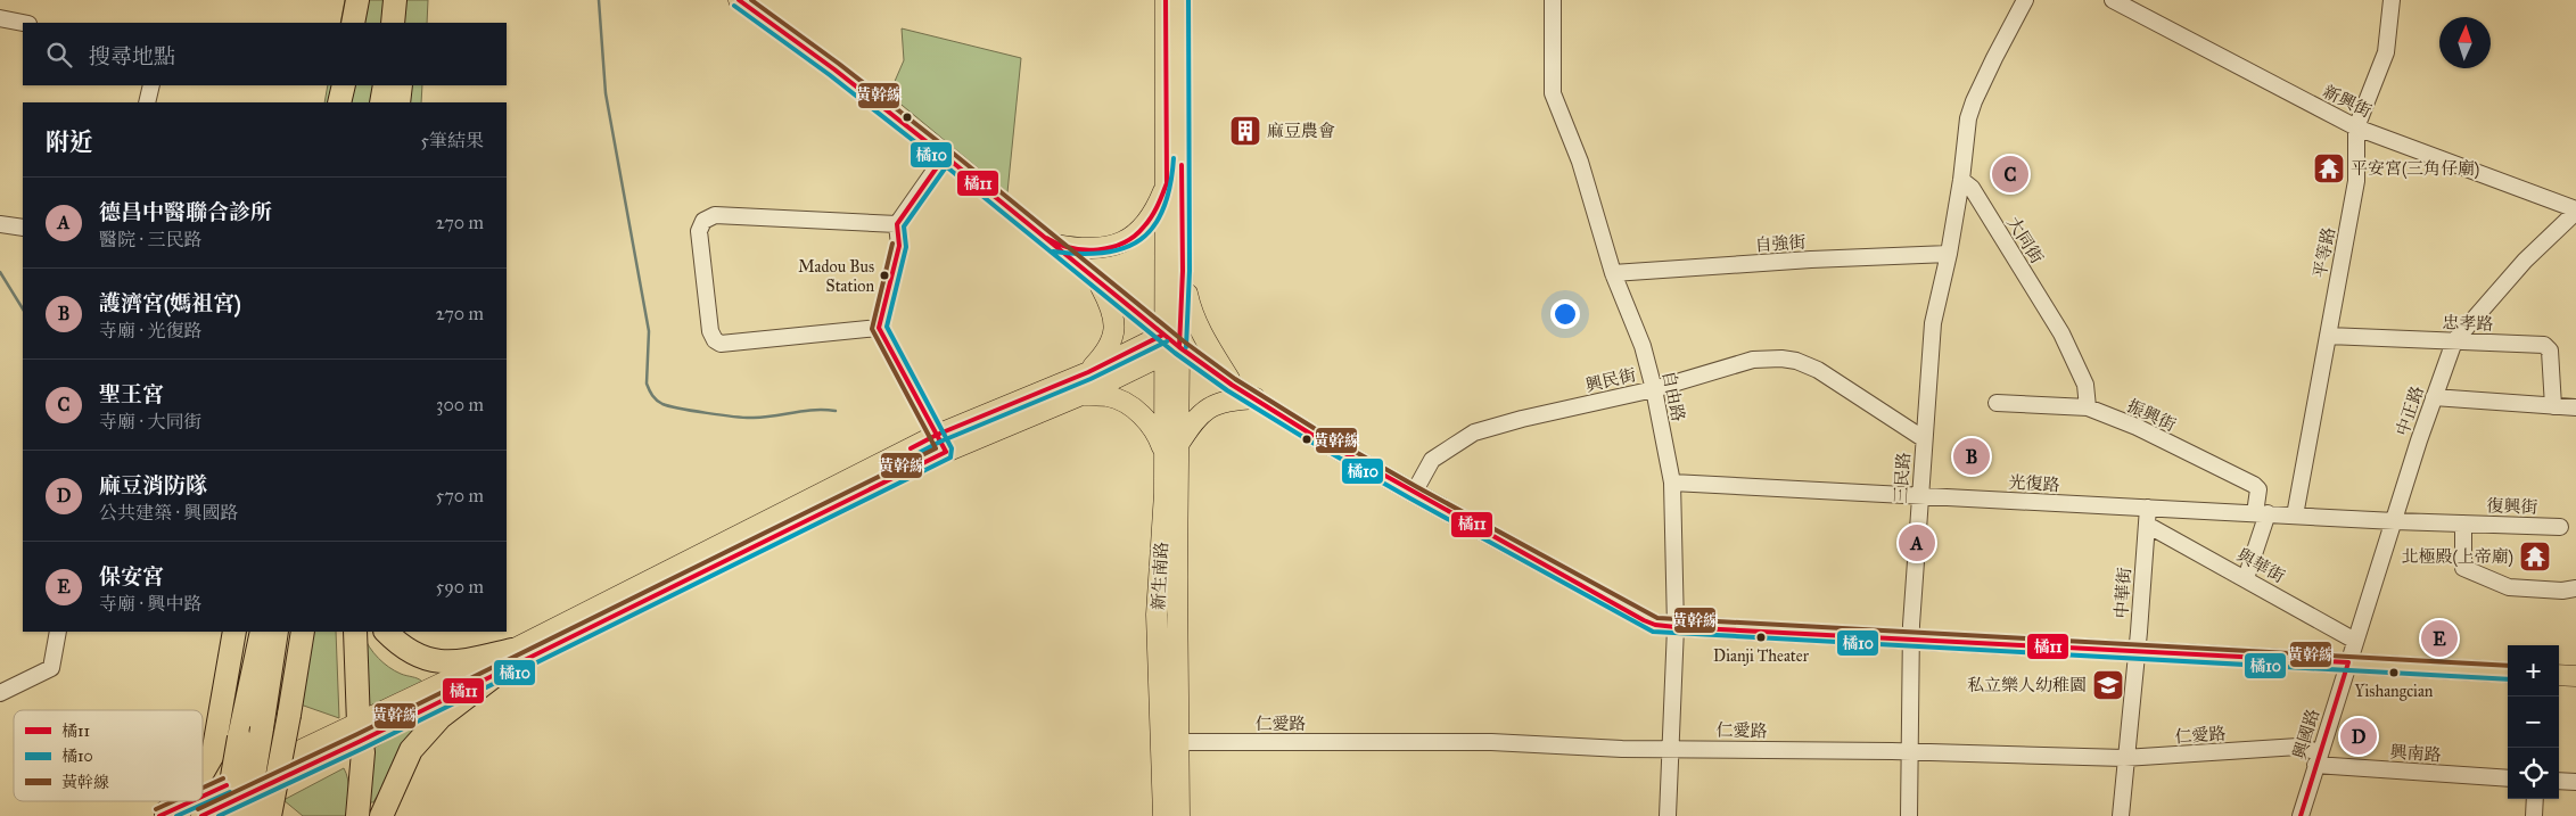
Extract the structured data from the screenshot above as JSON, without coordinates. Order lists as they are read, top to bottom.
{
  "streets": {
    "main road": ["新生南路"],
    "street": [
      "新興街",
      "大同街",
      "自強街",
      "平等路",
      "忠孝路",
      "興民街",
      "自由路",
      "中正路",
      "振興街",
      "三民路",
      "光復路",
      "復興街",
      "與華街",
      "中華街",
      "仁愛路",
      "興國路",
      "興南路"
    ]
  },
  "crossings": [
    ["新興街", "平等路"],
    ["新興街", "中正路"],
    ["大同街", "振興街"],
    ["大同街", "三民路"],
    ["自強街", "自由路"],
    ["自強街", "三民路"],
    ["平等路", "忠孝路"],
    ["平等路", "光復路"],
    ["忠孝路", "中正路"],
    ["興民街", "自由路"],
    ["興民街", "三民路"],
    ["自由路", "光復路"],
    ["自由路", "仁愛路"],
    ["中正路", "光復路"],
    ["中正路", "復興街"],
    ["中正路", "與華街"],
    ["中正路", "興國路"],
    ["振興街", "光復路"],
    ["三民路", "光復路"],
    ["三民路", "仁愛路"],
    ["光復路", "復興街"],
    ["光復路", "中華街"],
    ["與華街", "中華街"],
    ["新生南路", "仁愛路"],
    ["中華街", "仁愛路"],
    ["仁愛路", "興國路"],
    ["仁愛路", "興南路"],
    ["興國路", "興南路"]
  ],
  "places": {
    "building": ["麻豆農會"],
    "temple": ["平安宮(三角仔廟)", "北極殿(上帝廟)"],
    "other": ["Madou Bus Station", "Dianji Theater", "Yishangcian"],
    "school or university": ["私立樂人幼稚園"]
  },
  "lines": ["transit line 橘11", "transit line 橘10", "transit line 黃幹線"],
  "legend": ["橘11", "橘10", "黃幹線"],
  "north": "top",
  "page": {
    "search": "搜尋地點",
    "heading": ["附近", "5筆結果"],
    "pins": [
      "C",
      "B",
      "A",
      "E",
      "D"
    ],
    "list": [
      {
        "mark": "A",
        "name": "德昌中醫聯合診所",
        "note": "醫院 · 三民路",
        "value": "270 m"
      },
      {
        "mark": "B",
        "name": "護濟宮(媽祖宮)",
        "note": "寺廟 · 光復路",
        "value": "270 m"
      },
      {
        "mark": "C",
        "name": "聖王宮",
        "note": "寺廟 · 大同街",
        "value": "300 m"
      },
      {
        "mark": "D",
        "name": "麻豆消防隊",
        "note": "公共建築 · 興國路",
        "value": "570 m"
      },
      {
        "mark": "E",
        "name": "保安宮",
        "note": "寺廟 · 興中路",
        "value": "590 m"
      }
    ],
    "map_buttons": ["+", "−"]
  }
}
